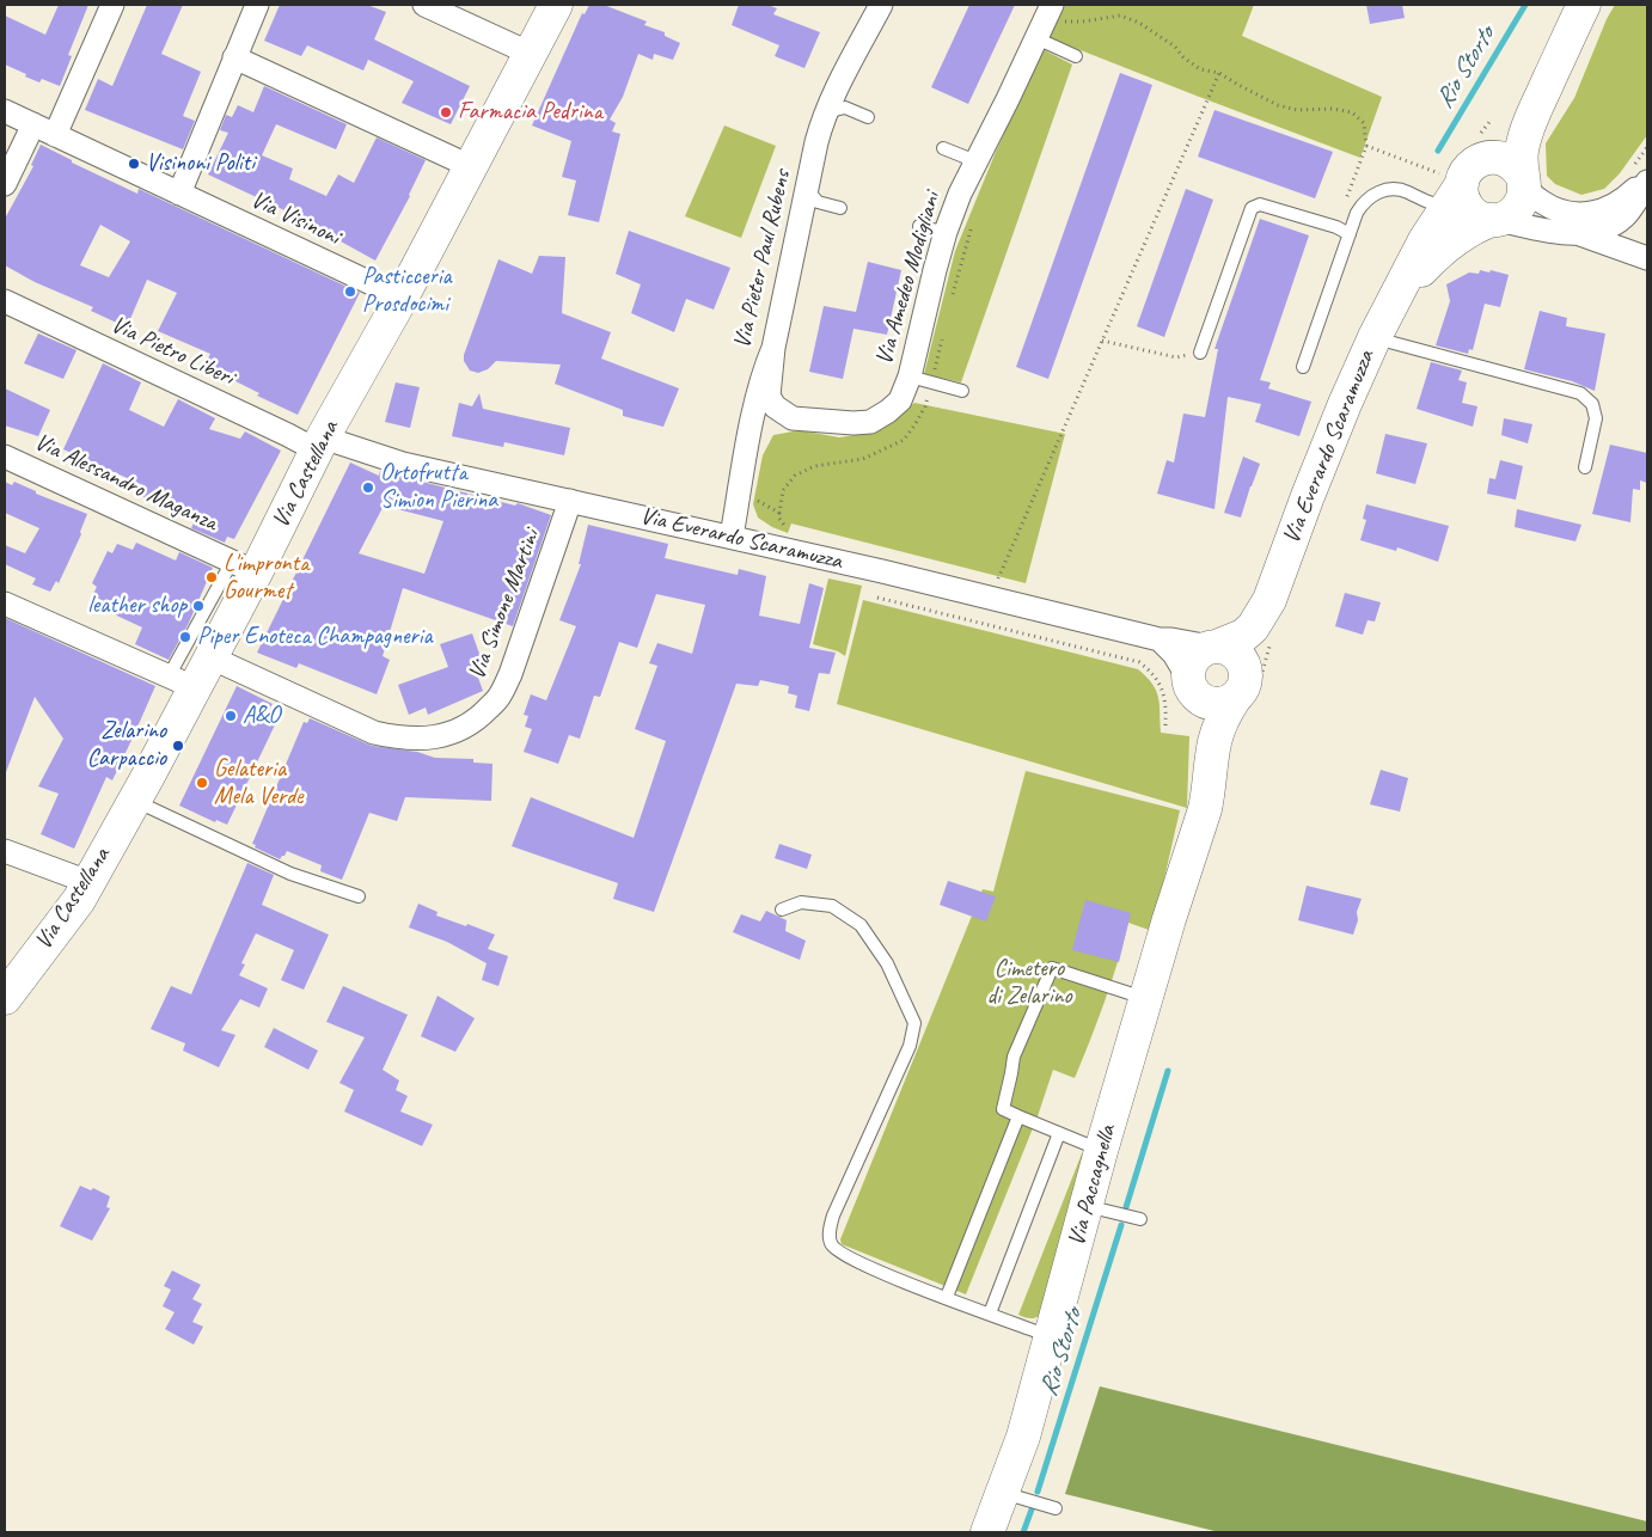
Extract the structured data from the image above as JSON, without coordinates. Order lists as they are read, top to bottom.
{
  "streets": {
    "main road": ["Via Everardo Scaramuzza", "Via Castellana", "Via Paccagnella"],
    "street": [
      "Via Visinoni",
      "Via Pieter Paul Rubens",
      "Via Amedeo Modigliani",
      "Via Pietro Liberi",
      "Via Alessandro Maganza",
      "Via Simone Martini"
    ]
  },
  "crossings": [
    ["Via Visinoni", "Via Castellana"],
    ["Via Pieter Paul Rubens", "Via Amedeo Modigliani"],
    ["Via Pieter Paul Rubens", "Via Everardo Scaramuzza"],
    ["Via Pietro Liberi", "Via Everardo Scaramuzza"],
    ["Via Pietro Liberi", "Via Castellana"],
    ["Via Everardo Scaramuzza", "Via Castellana"],
    ["Via Everardo Scaramuzza", "Via Simone Martini"],
    ["Via Everardo Scaramuzza", "Via Paccagnella"],
    ["Via Castellana", "Via Alessandro Maganza"],
    ["Via Castellana", "Via Simone Martini"]
  ],
  "water": ["Rio Storto"],
  "parks": ["Cimetero di Zelarino"],
  "places": [
    "Farmacia Pedrina",
    "Visinoni Politi",
    "Pasticceria Prosdocimi",
    "Ortofrutta Simion Pierina",
    "L'impronta Gourmet",
    "leather shop",
    "Piper Enoteca Champagneria",
    "A&O",
    "Zelarino Carpaccio",
    "Gelateria Mela Verde"
  ]
}
